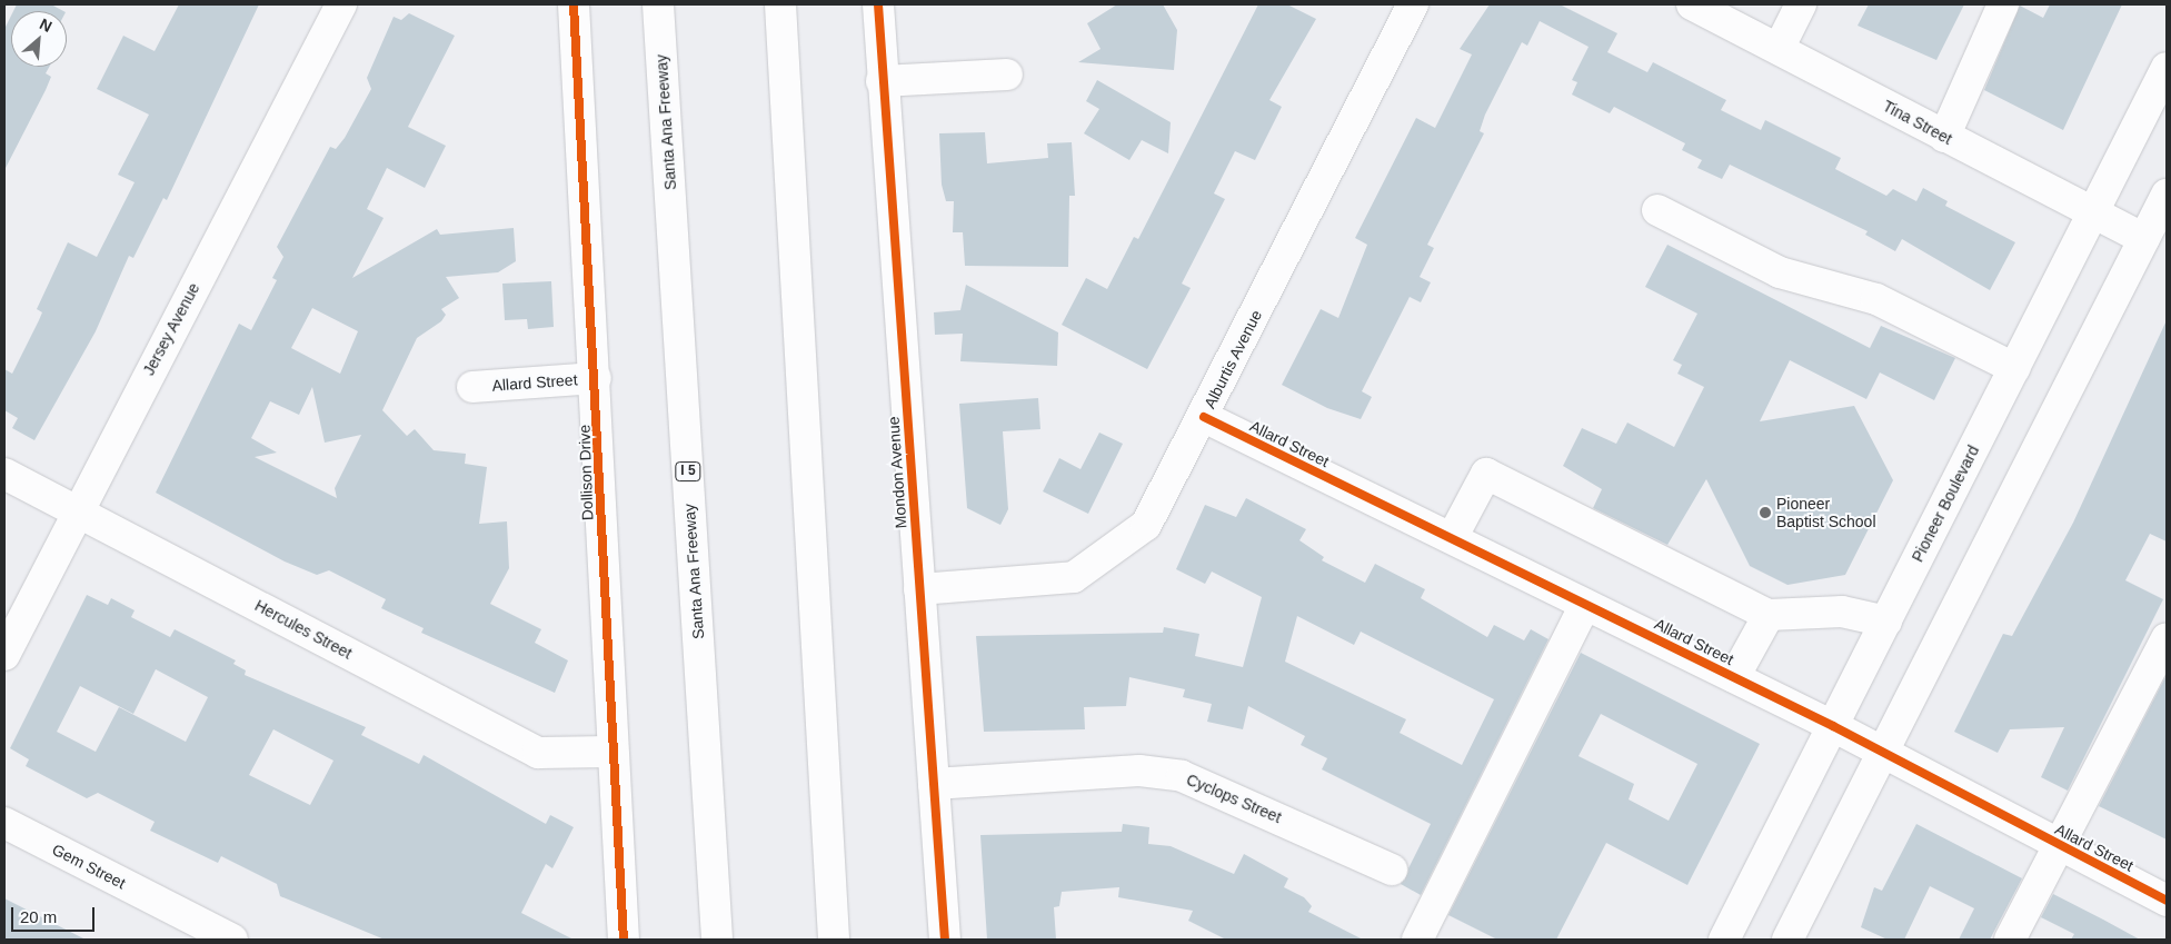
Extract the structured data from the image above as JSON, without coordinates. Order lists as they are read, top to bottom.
{
  "streets": {
    "main road": [
      "Santa Ana Freeway",
      "Tina Street",
      "Jersey Avenue",
      "Alburtis Avenue",
      "Allard Street",
      "I 5",
      "Dollison Drive",
      "Mondon Avenue",
      "Pioneer Boulevard",
      "Hercules Street",
      "Cyclops Street",
      "Gem Street"
    ]
  },
  "crossings": [
    ["Tina Street", "Pioneer Boulevard"],
    ["Jersey Avenue", "Hercules Street"],
    ["Alburtis Avenue", "Allard Street"],
    ["Alburtis Avenue", "Mondon Avenue"],
    ["Allard Street", "Dollison Drive"],
    ["Allard Street", "Pioneer Boulevard"],
    ["Dollison Drive", "Hercules Street"],
    ["Mondon Avenue", "Cyclops Street"]
  ],
  "places": ["Pioneer Baptist School"],
  "scale_bar": "20 m",
  "north": "top right"
}
